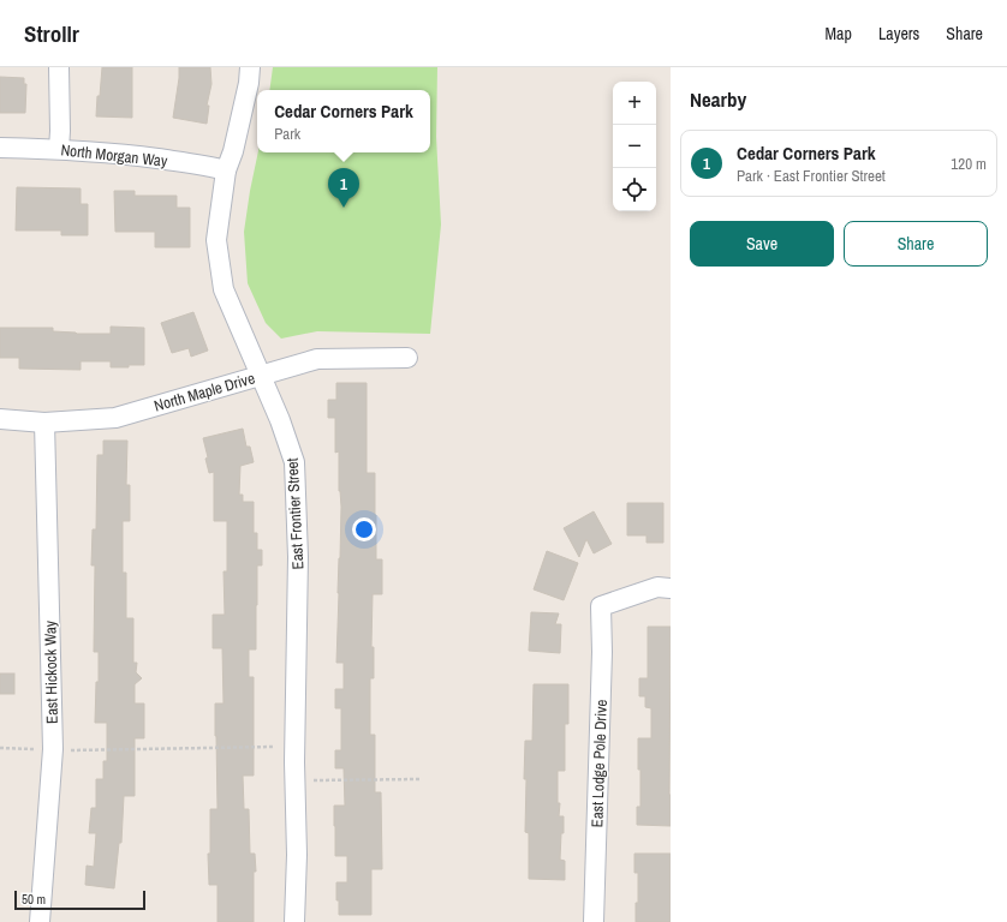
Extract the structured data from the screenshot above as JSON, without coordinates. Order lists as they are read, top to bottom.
{
  "streets": {
    "street": [
      "North Morgan Way",
      "North Maple Drive",
      "East Frontier Street",
      "East Hickock Way",
      "East Lodge Pole Drive"
    ]
  },
  "crossings": [
    ["North Morgan Way", "East Frontier Street"],
    ["North Maple Drive", "East Frontier Street"],
    ["North Maple Drive", "East Hickock Way"]
  ],
  "scale_bar": "50 m",
  "page": {
    "header": "Strollr",
    "nav": ["Map", "Layers", "Share"],
    "heading": "Nearby",
    "map_buttons": ["+", "−"],
    "popup": ["Cedar Corners Park", "Park"],
    "list": [
      {
        "mark": "1",
        "name": "Cedar Corners Park",
        "note": "Park · East Frontier Street",
        "value": "120 m"
      }
    ],
    "pins": "1",
    "buttons": ["Save", "Share"],
    "scale": "50 m"
  }
}
